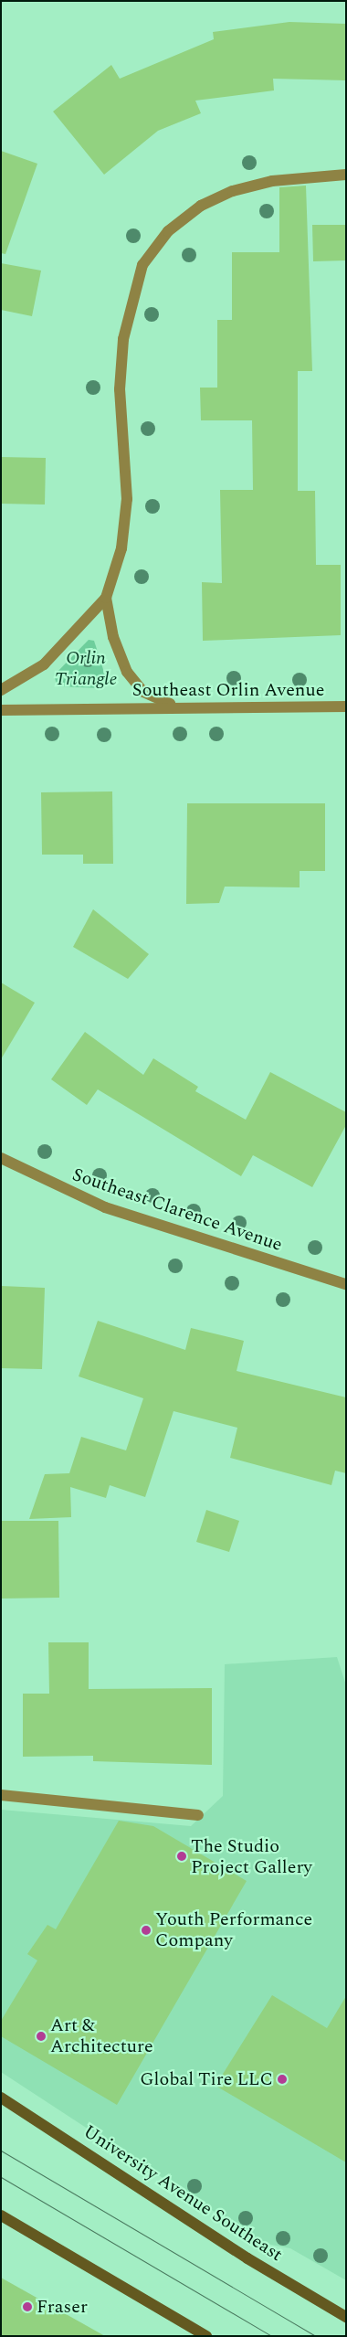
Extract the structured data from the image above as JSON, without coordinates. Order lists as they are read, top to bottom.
{
  "streets": {
    "main road": ["University Avenue Southeast"],
    "street": ["Southeast Orlin Avenue", "Southeast Clarence Avenue"]
  },
  "parks": ["Orlin Triangle"],
  "places": [
    "The Studio Project Gallery",
    "Youth Performance Company",
    "Art & Architecture",
    "Global Tire LLC",
    "Fraser"
  ]
}
